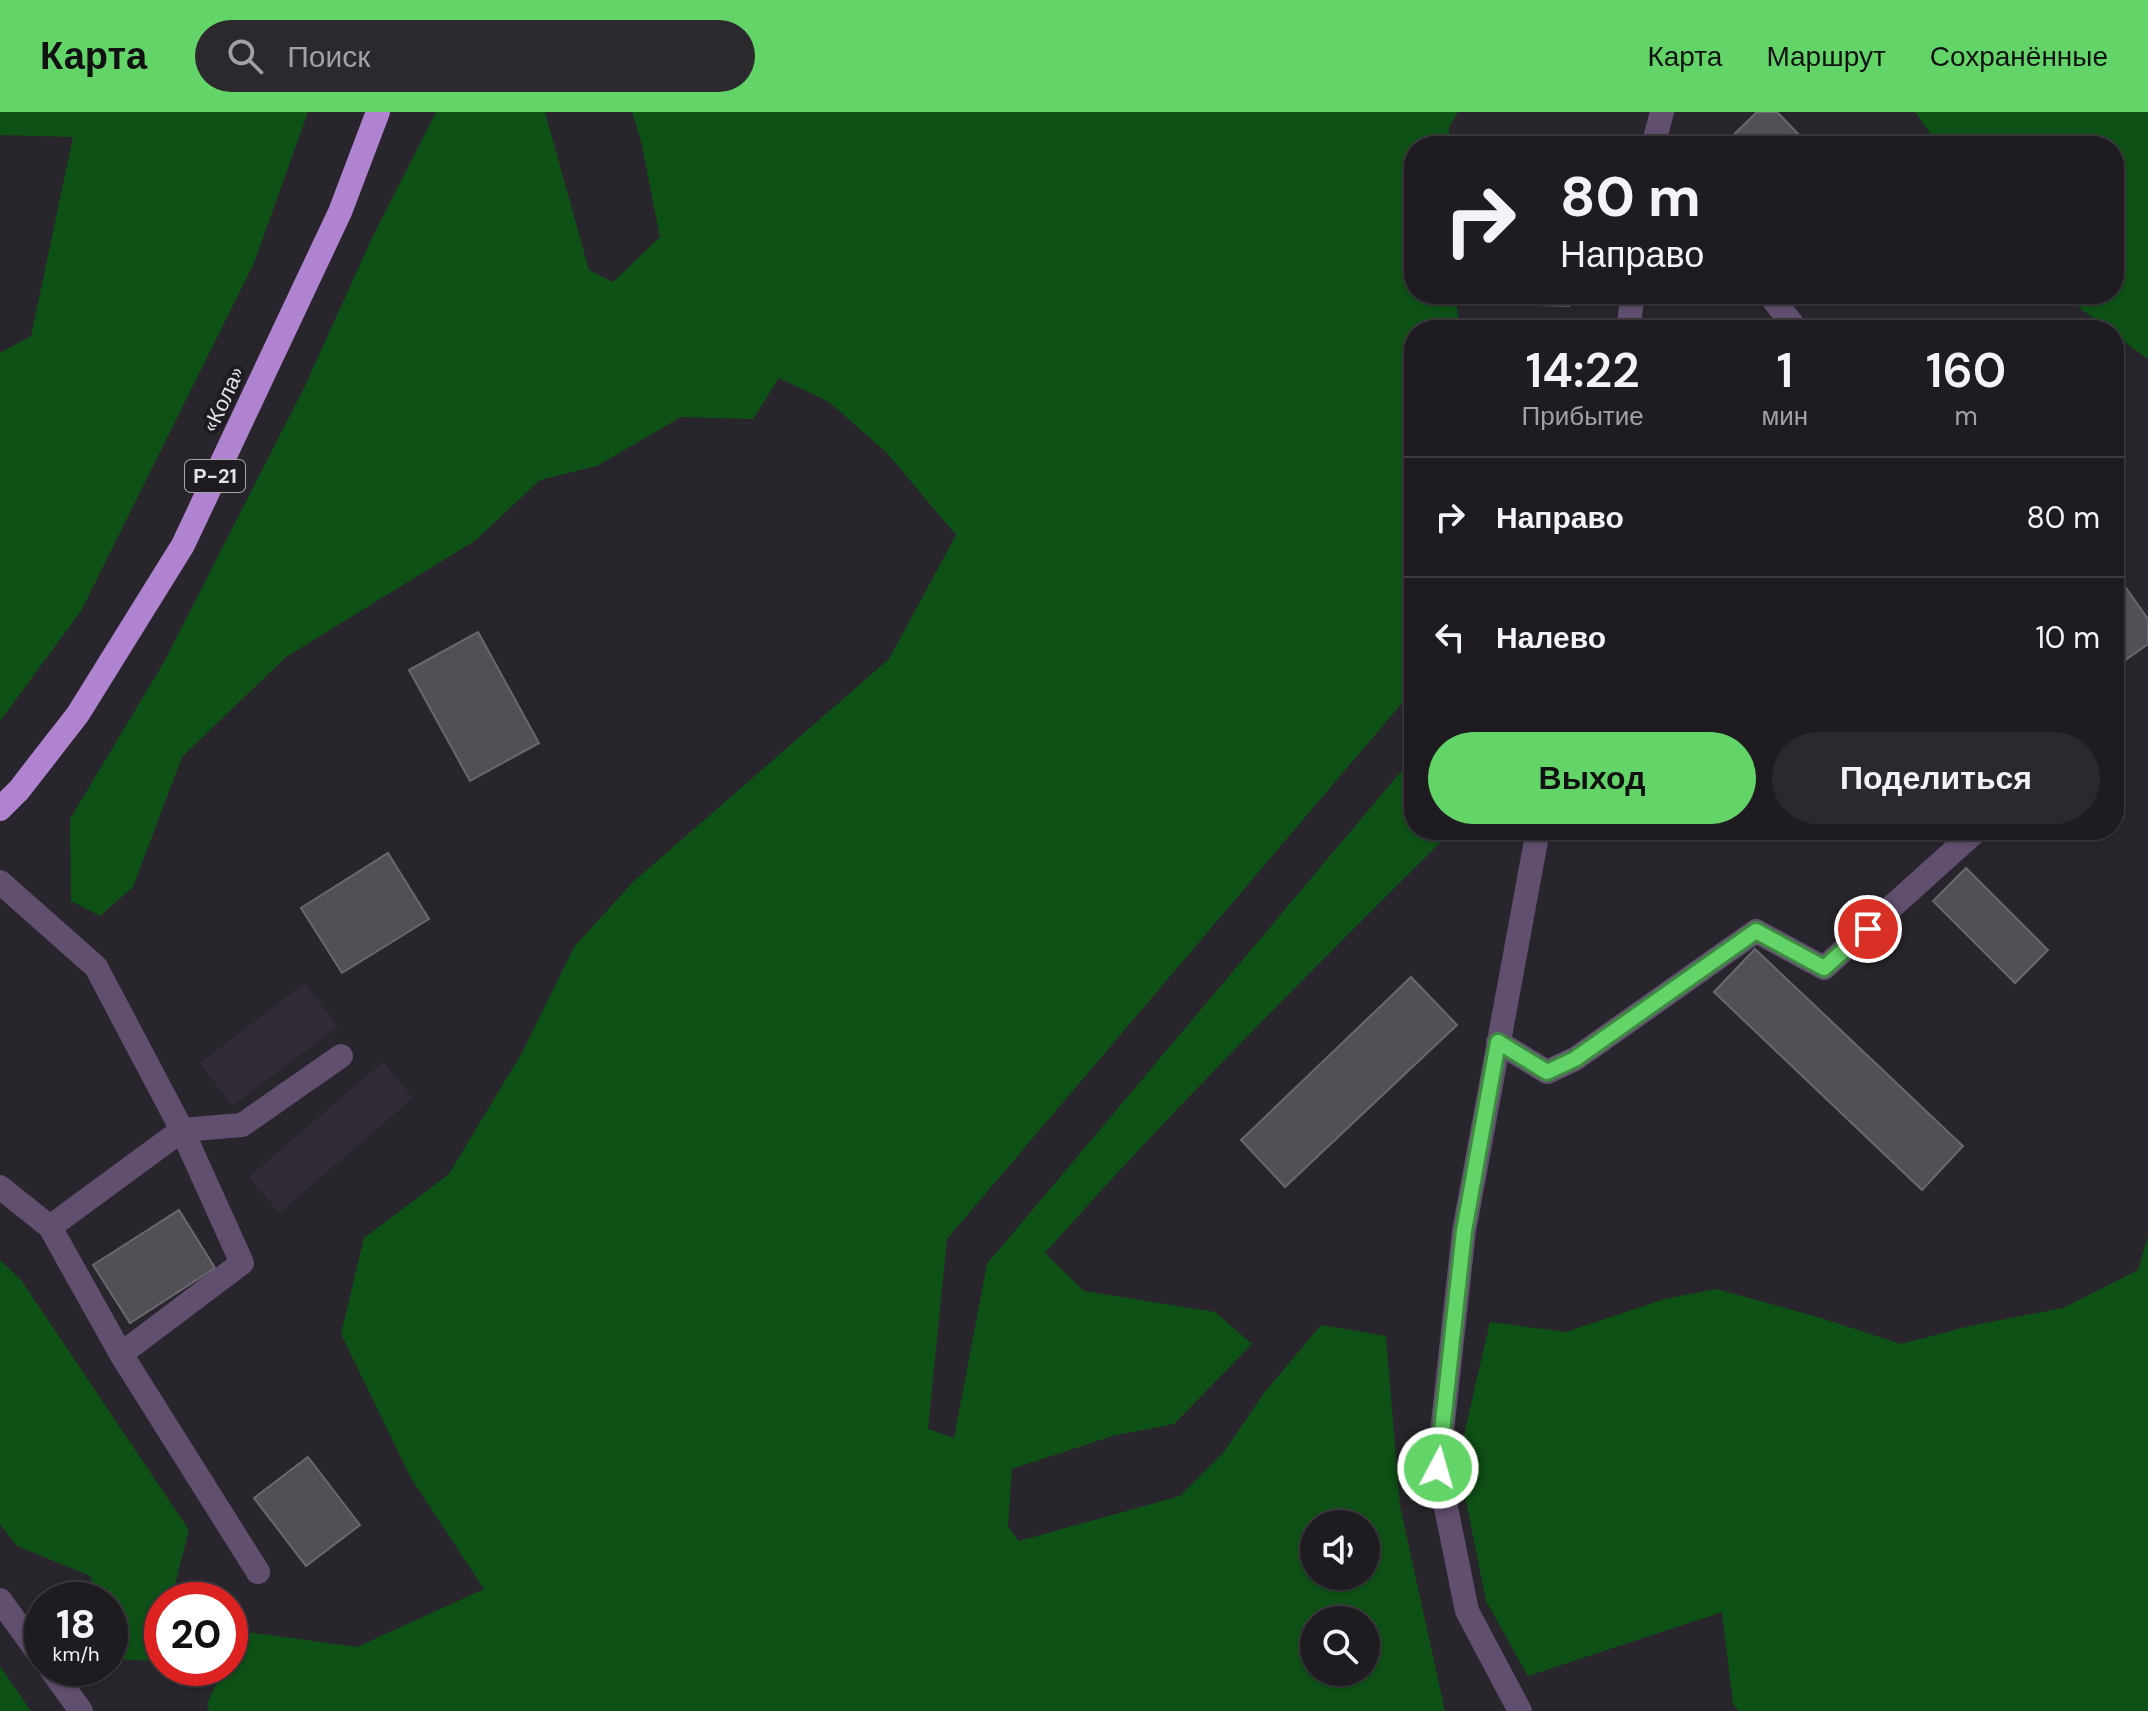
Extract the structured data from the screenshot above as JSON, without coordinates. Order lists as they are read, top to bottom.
{
  "streets": {
    "highway": ["«Кола»", "Р-21"]
  },
  "page": {
    "header": "Карта",
    "search": "Поиск",
    "nav": ["Карта", "Маршрут", "Сохранённые"],
    "turn": ["80 m", "Направо"],
    "eta": [
      "14:22",
      "Прибытие",
      "1",
      "мин",
      "160",
      "m"
    ],
    "list": [
      {
        "name": "Направо",
        "value": "80 m"
      },
      {
        "name": "Налево",
        "value": "10 m"
      }
    ],
    "buttons": ["Выход", "Поделиться"],
    "speed": "18 km/h",
    "limit": "20"
  }
}
